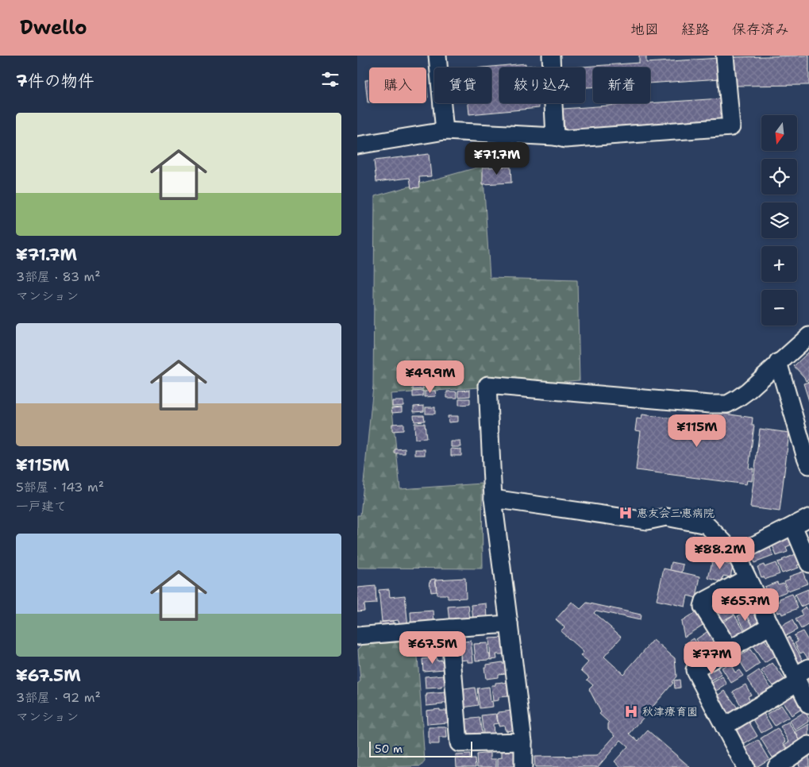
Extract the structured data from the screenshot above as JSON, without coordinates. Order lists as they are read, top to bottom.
{
  "places": {
    "hospital": ["恵友会三恵病院", "秋津療育園"]
  },
  "scale_bar": "50 m",
  "north": "bottom",
  "page": {
    "header": "Dwello",
    "nav": ["地図", "経路", "保存済み"],
    "heading": "7件の物件",
    "chip": [
      "購入",
      "賃貸",
      "絞り込み",
      "新着"
    ],
    "list": [
      {
        "name": "¥71.7M",
        "note": "3部屋 · 83 m² · マンション"
      },
      {
        "name": "¥115M",
        "note": "5部屋 · 143 m² · 一戸建て"
      },
      {
        "name": "¥67.5M",
        "note": "3部屋 · 92 m² · マンション"
      }
    ],
    "map_buttons": ["+", "−"],
    "price": [
      "¥71.7M",
      "¥49.9M",
      "¥115M",
      "¥88.2M",
      "¥65.7M",
      "¥67.5M",
      "¥77M"
    ],
    "scale": "50 m"
  }
}
